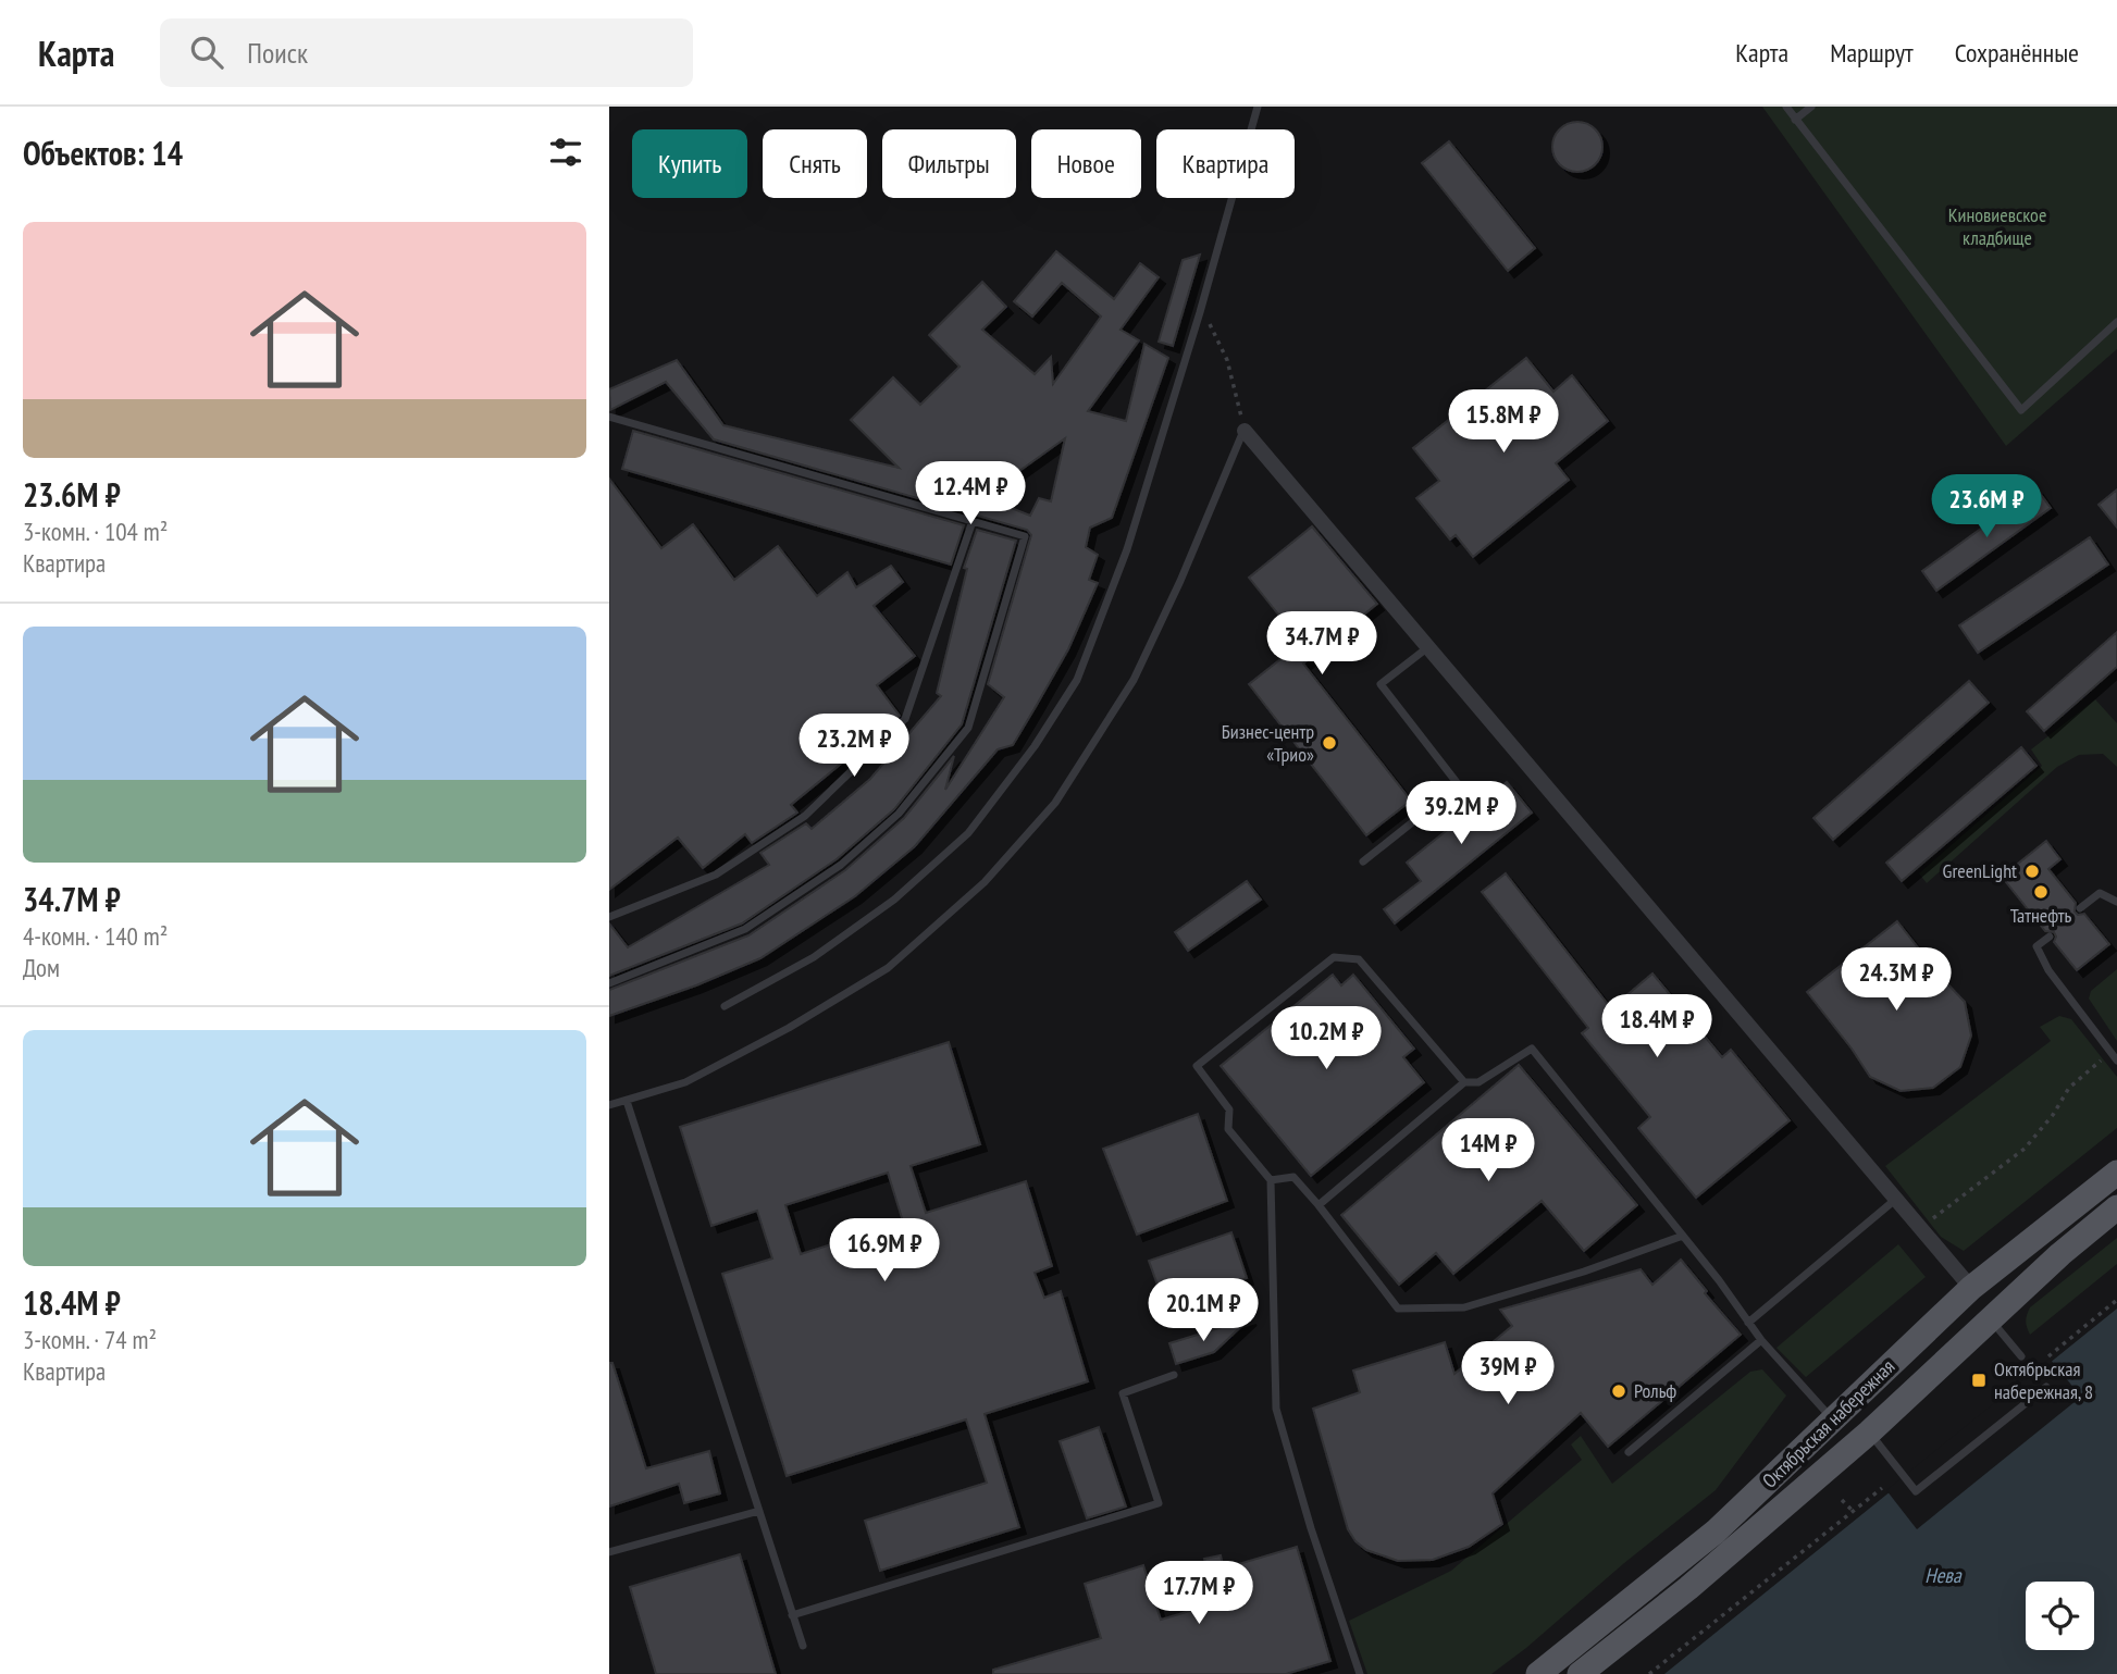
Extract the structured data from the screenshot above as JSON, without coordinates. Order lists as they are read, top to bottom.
{
  "streets": {
    "main road": ["Октябрьская набережная"]
  },
  "water": ["Нева"],
  "parks": ["Киновиевское кладбище"],
  "places": {
    "other": [
      "Бизнес-центр «Трио»",
      "GreenLight",
      "Татнефть",
      "Рольф"
    ],
    "transit": ["Октябрьская набережная, 8"]
  },
  "page": {
    "header": "Карта",
    "search": "Поиск",
    "nav": ["Карта", "Маршрут", "Сохранённые"],
    "heading": "Объектов: 14",
    "chip": [
      "Купить",
      "Снять",
      "Фильтры",
      "Новое",
      "Квартира"
    ],
    "list": [
      {
        "name": "23.6M ₽",
        "note": "3-комн. · 104 m² · Квартира"
      },
      {
        "name": "34.7M ₽",
        "note": "4-комн. · 140 m² · Дом"
      },
      {
        "name": "18.4M ₽",
        "note": "3-комн. · 74 m² · Квартира"
      }
    ],
    "price": [
      "15.8M ₽",
      "12.4M ₽",
      "23.6M ₽",
      "34.7M ₽",
      "23.2M ₽",
      "39.2M ₽",
      "24.3M ₽",
      "18.4M ₽",
      "10.2M ₽",
      "14M ₽",
      "16.9M ₽",
      "20.1M ₽",
      "39M ₽",
      "17.7M ₽"
    ]
  }
}
